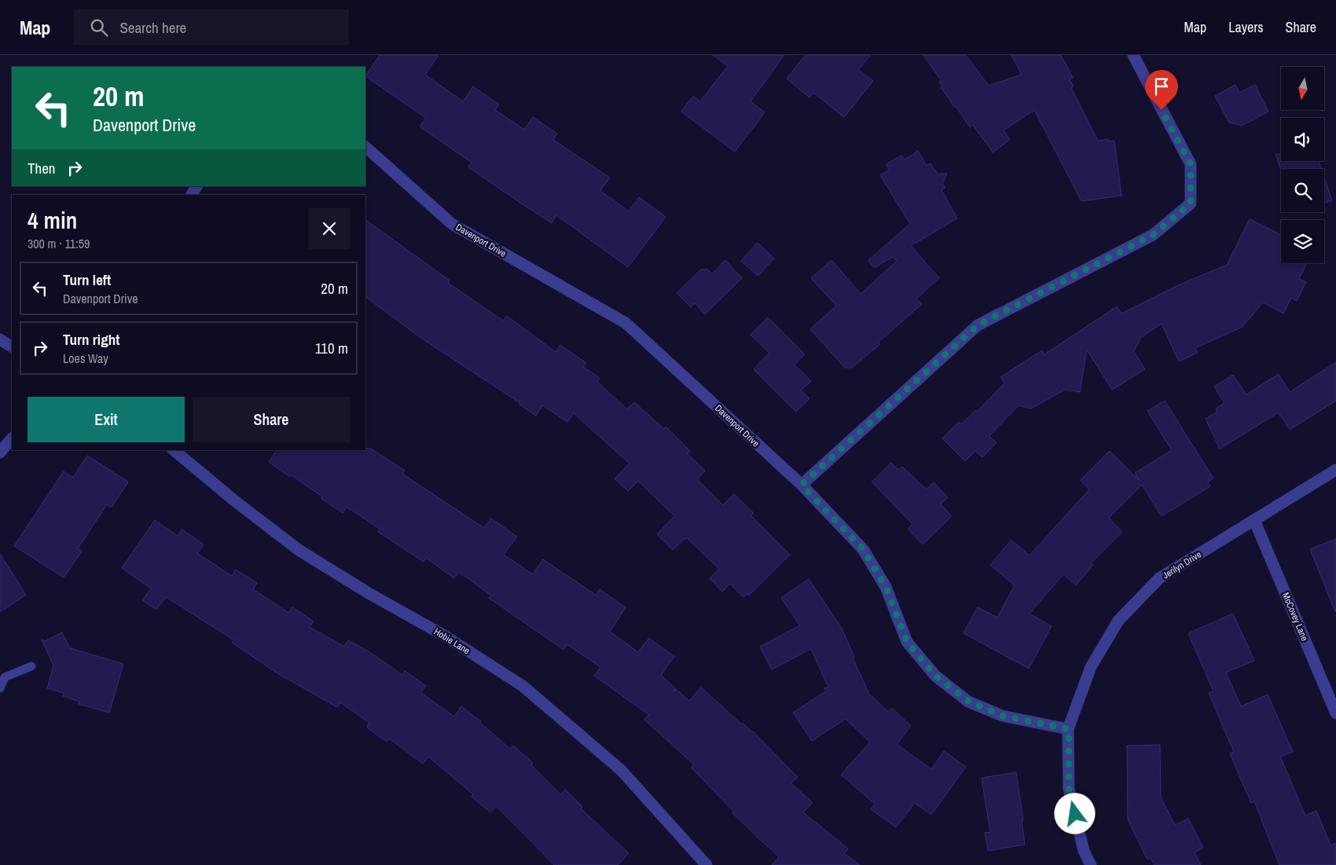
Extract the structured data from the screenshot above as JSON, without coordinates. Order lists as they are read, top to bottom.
{
  "streets": {
    "street": [
      "Davenport Drive",
      "Jerilyn Drive",
      "McCovey Lane",
      "Hobie Lane"
    ]
  },
  "crossings": [
    ["Davenport Drive", "Jerilyn Drive"],
    ["Jerilyn Drive", "McCovey Lane"]
  ],
  "north": "bottom",
  "page": {
    "header": "Map",
    "search": "Search here",
    "nav": ["Map", "Layers", "Share"],
    "turn": ["20 m", "Davenport Drive"],
    "then": "Then",
    "heading": ["4 min", "300 m · 11:59"],
    "list": [
      {
        "name": "Turn left",
        "note": "Davenport Drive",
        "value": "20 m"
      },
      {
        "name": "Turn right",
        "note": "Loes Way",
        "value": "110 m"
      }
    ],
    "buttons": ["Exit", "Share"]
  }
}
